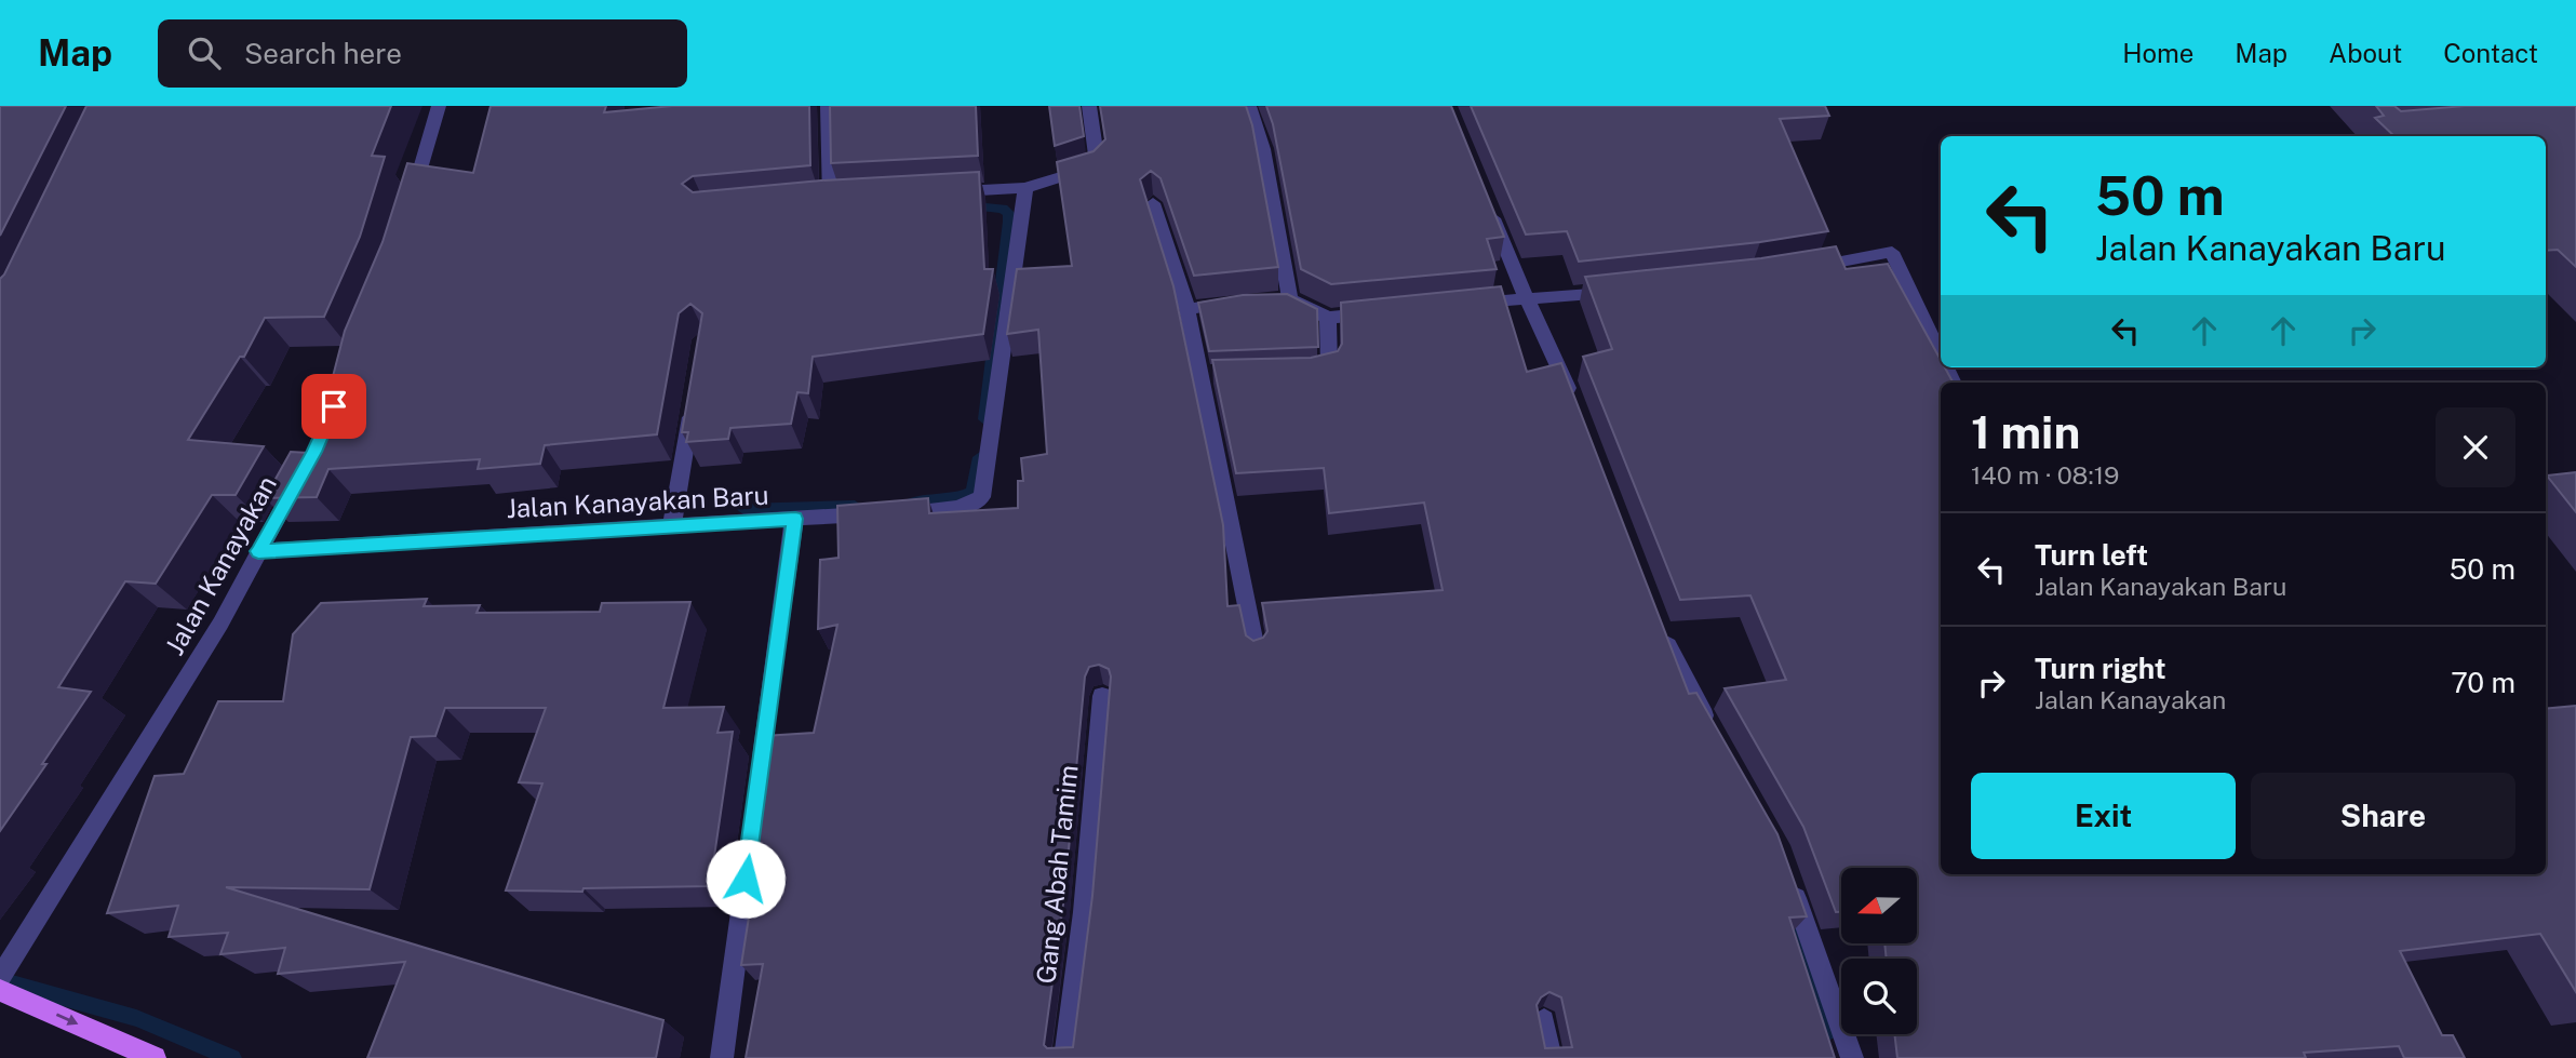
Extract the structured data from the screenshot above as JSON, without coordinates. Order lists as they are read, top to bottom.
{
  "streets": {
    "street": ["Jalan Kanayakan Baru", "Jalan Kanayakan", "Gang Abah Tamim"]
  },
  "crossings": [
    ["Jalan Kanayakan Baru", "Jalan Kanayakan"]
  ],
  "north": "left",
  "page": {
    "header": "Map",
    "search": "Search here",
    "nav": [
      "Home",
      "Map",
      "About",
      "Contact"
    ],
    "turn": ["50 m", "Jalan Kanayakan Baru"],
    "heading": ["1 min", "140 m · 08:19"],
    "list": [
      {
        "name": "Turn left",
        "note": "Jalan Kanayakan Baru",
        "value": "50 m"
      },
      {
        "name": "Turn right",
        "note": "Jalan Kanayakan",
        "value": "70 m"
      }
    ],
    "buttons": ["Exit", "Share"]
  }
}
